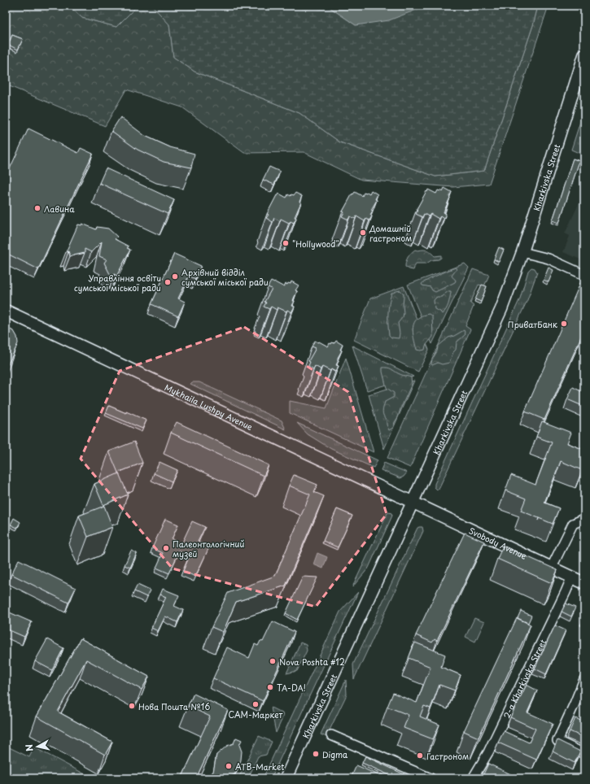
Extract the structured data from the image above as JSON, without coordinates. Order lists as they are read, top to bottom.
{
  "streets": {
    "main road": ["Kharkivska Street", "Mykhaila Lushpy Avenue", "Svobody Avenue"],
    "street": ["2-a Kharkivska Street"]
  },
  "crossings": [
    ["Kharkivska Street", "Mykhaila Lushpy Avenue"],
    ["Kharkivska Street", "Svobody Avenue"],
    ["Mykhaila Lushpy Avenue", "Svobody Avenue"],
    ["Svobody Avenue", "2-a Kharkivska Street"]
  ],
  "places": [
    "Лавина",
    "Домашній гастроном",
    "\"Hollywood\"",
    "Архівний відділ сумської міської ради",
    "Управління освіти сумської міської ради",
    "ПриватБанк",
    "Палеонтологічний музей",
    "Nova Poshta #12",
    "TA-DA!",
    "САМ-Маркет",
    "Нова Пошта №16",
    "Digma",
    "Гастроном",
    "ATB-Market"
  ],
  "north": "left"
}
